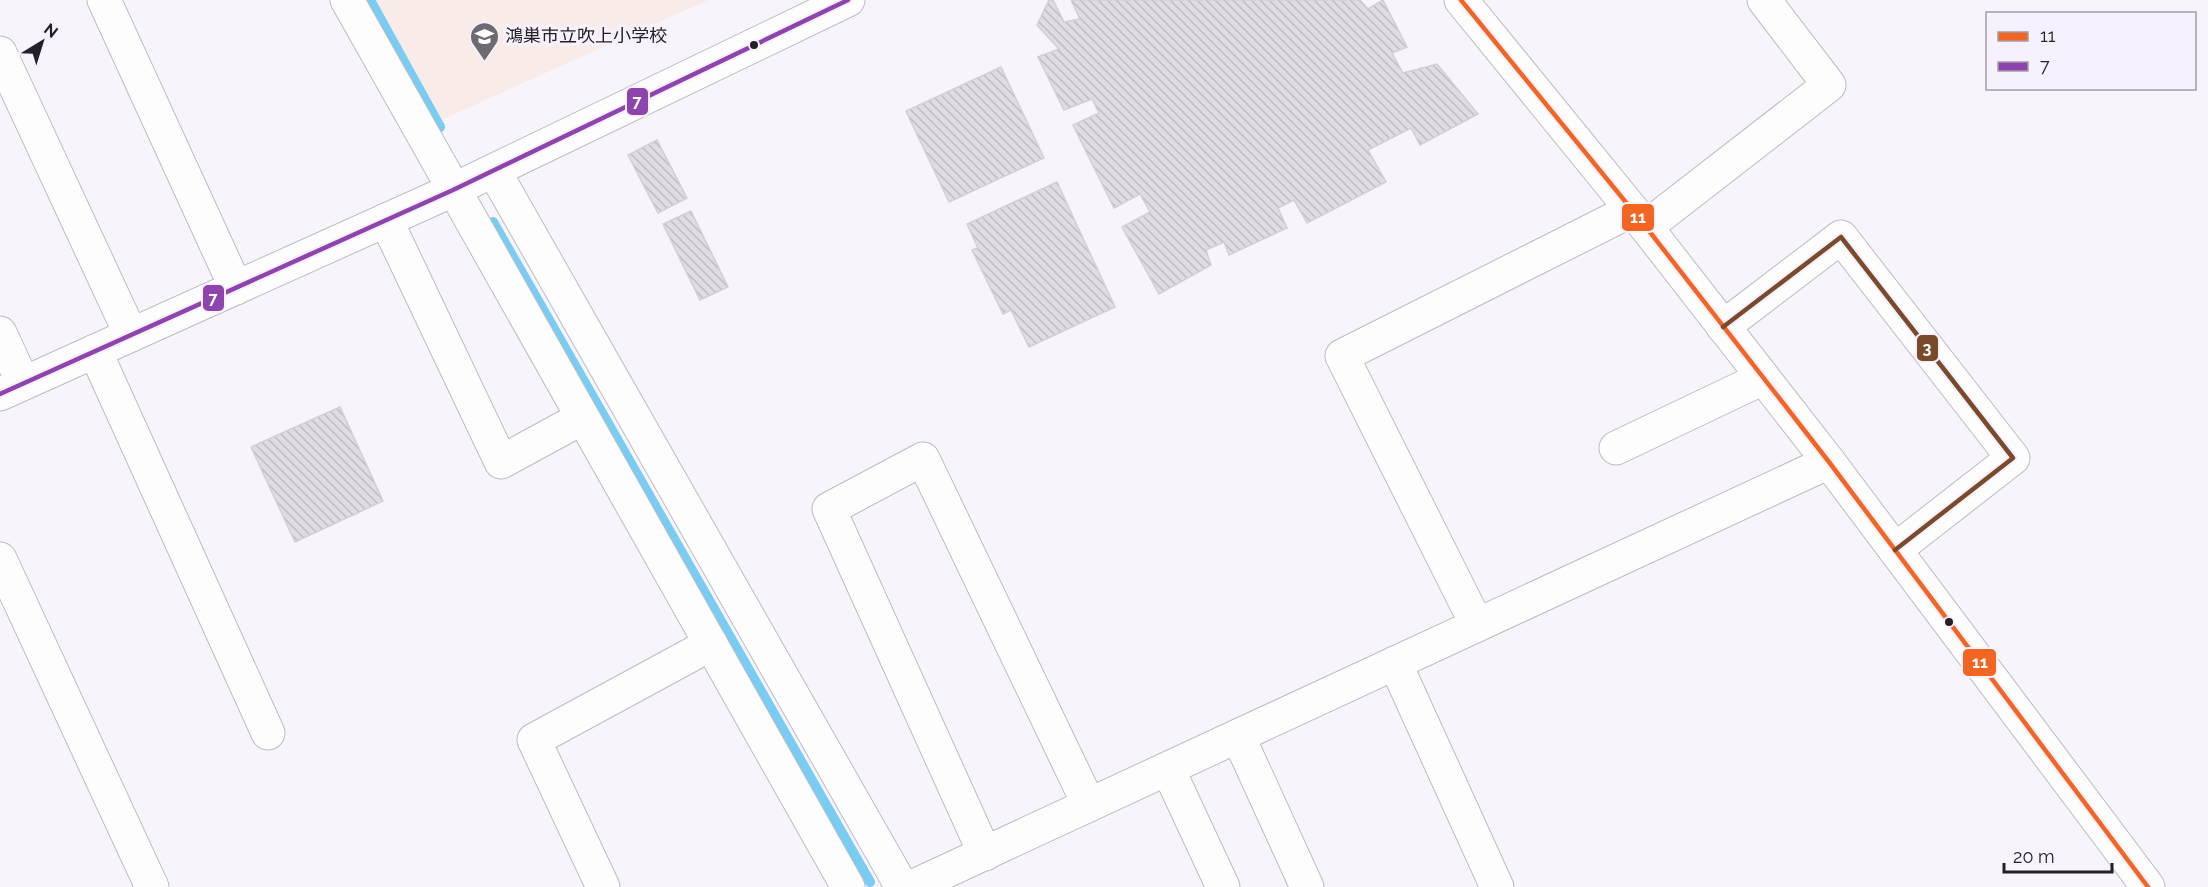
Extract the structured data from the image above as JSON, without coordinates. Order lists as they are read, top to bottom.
{
  "places": {
    "school or university": ["鴻巣市立吹上小学校"]
  },
  "lines": ["transit line 11", "transit line 7", "transit line 3"],
  "legend": ["11", "7"],
  "scale_bar": "20 m",
  "north": "top right"
}
